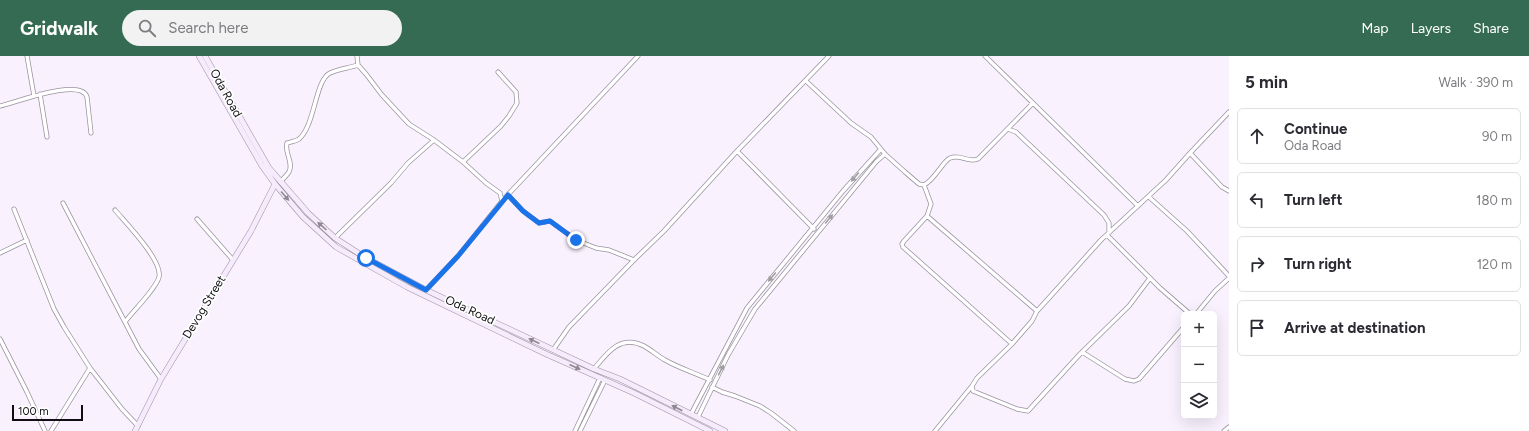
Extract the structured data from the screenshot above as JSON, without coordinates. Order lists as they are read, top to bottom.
{
  "streets": {
    "street": ["Oda Road", "Devog Street"]
  },
  "crossings": [
    ["Oda Road", "Devog Street"]
  ],
  "scale_bar": "100 m",
  "page": {
    "header": "Gridwalk",
    "search": "Search here",
    "nav": ["Map", "Layers", "Share"],
    "heading": ["5 min", "Walk · 390 m"],
    "list": [
      ["Continue", "Oda Road", "90 m"],
      ["Turn left", "180 m"],
      ["Turn right", "120 m"],
      "Arrive at destination"
    ],
    "map_buttons": ["+", "−"],
    "scale": "100 m"
  }
}
